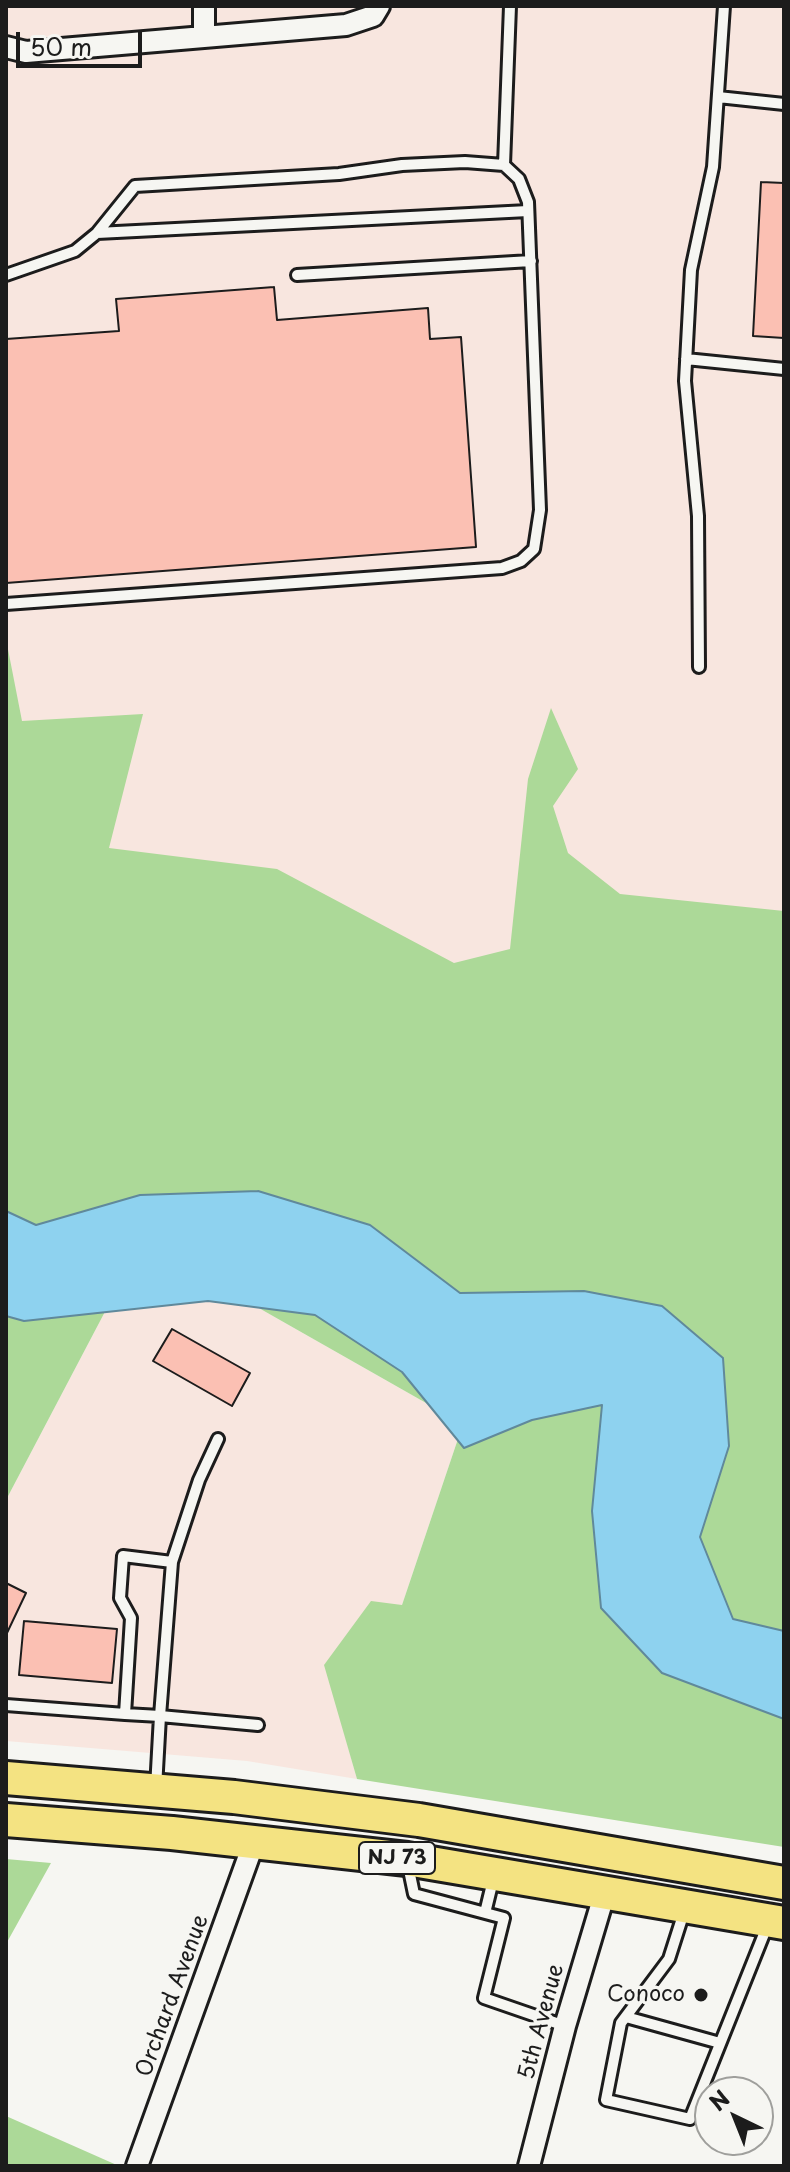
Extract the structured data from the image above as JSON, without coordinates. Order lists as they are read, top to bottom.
{
  "streets": {
    "highway": ["NJ 73"],
    "street": ["Orchard Avenue", "5th Avenue"]
  },
  "crossings": [
    ["NJ 73", "Orchard Avenue"],
    ["NJ 73", "5th Avenue"]
  ],
  "places": ["Conoco"],
  "scale_bar": "50 m",
  "north": "top left"
}
